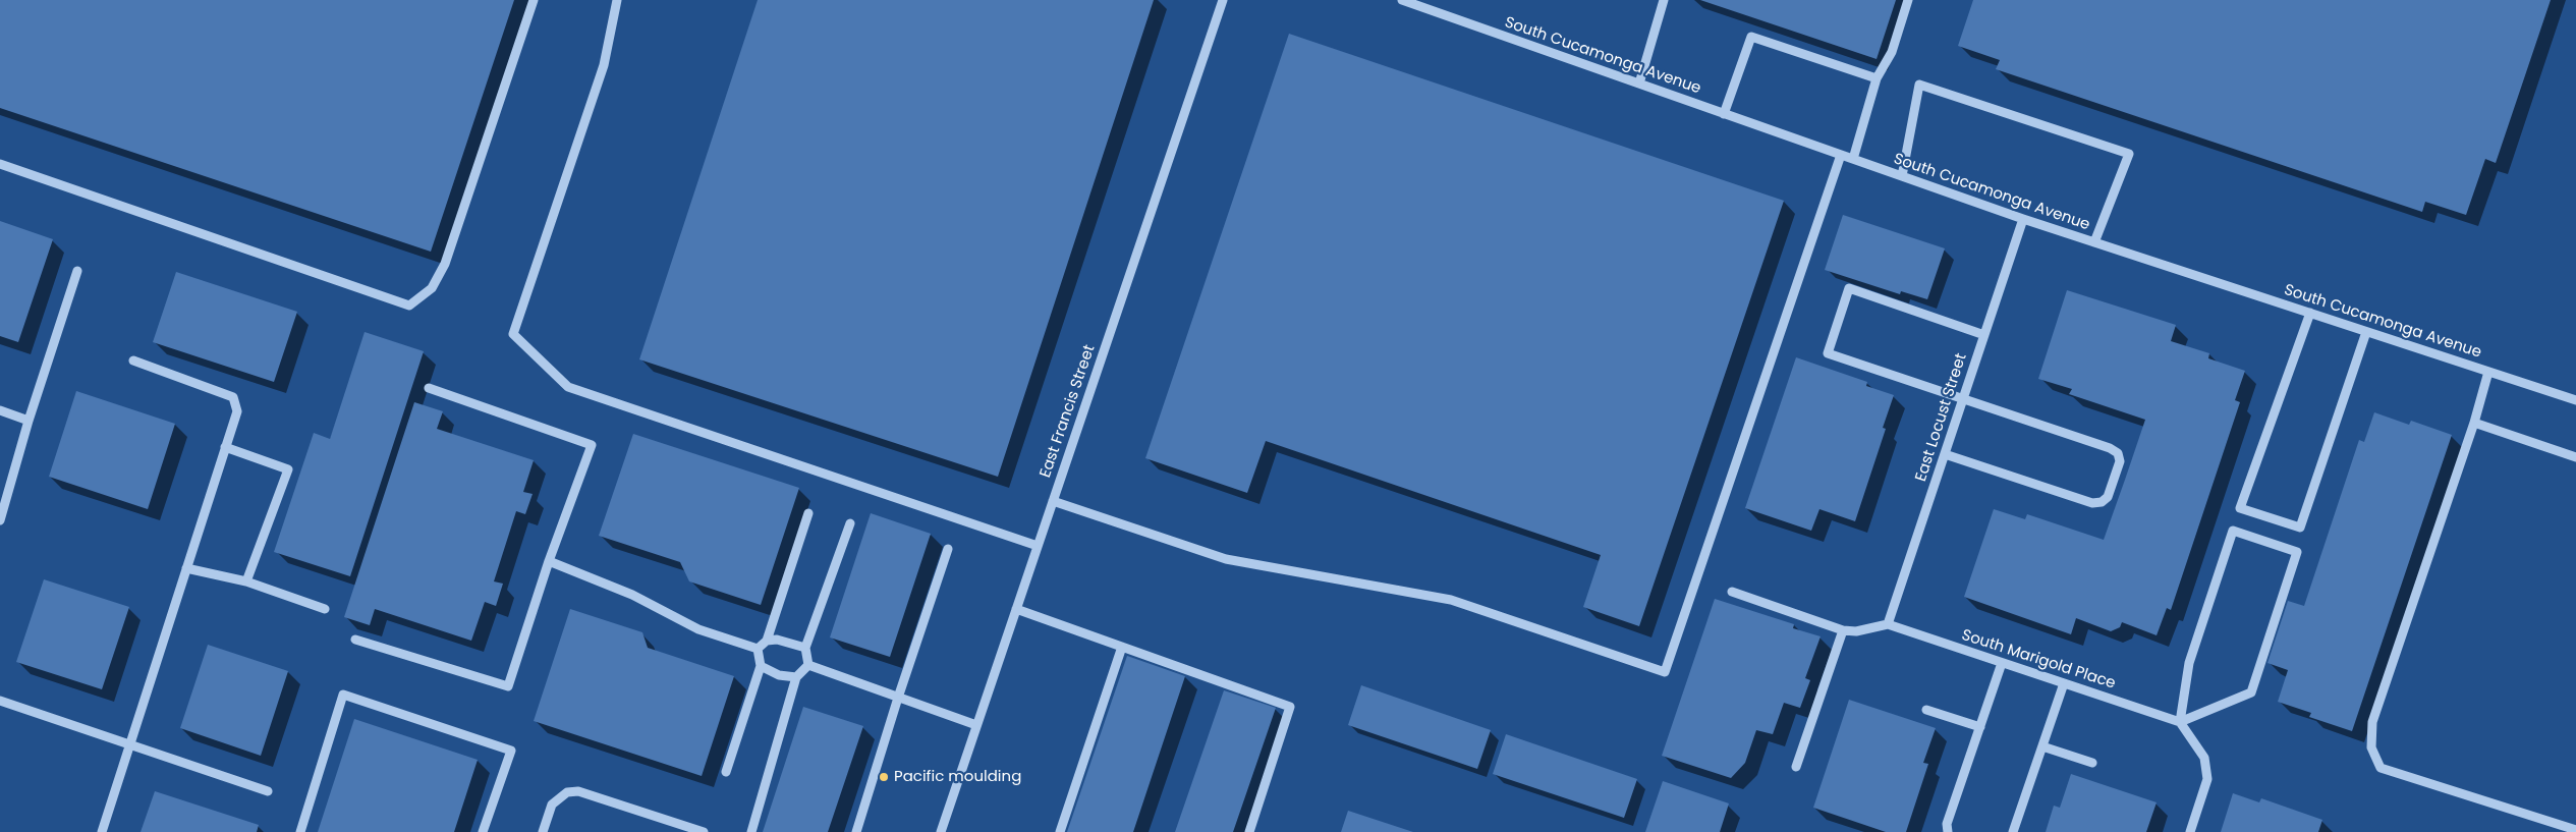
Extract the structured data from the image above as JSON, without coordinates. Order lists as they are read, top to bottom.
{
  "streets": {
    "street": [
      "South Cucamonga Avenue",
      "East Francis Street",
      "East Locust Street",
      "South Marigold Place"
    ]
  },
  "crossings": [
    ["South Cucamonga Avenue", "East Locust Street"],
    ["East Locust Street", "South Marigold Place"]
  ],
  "places": ["Pacific moulding"]
}
